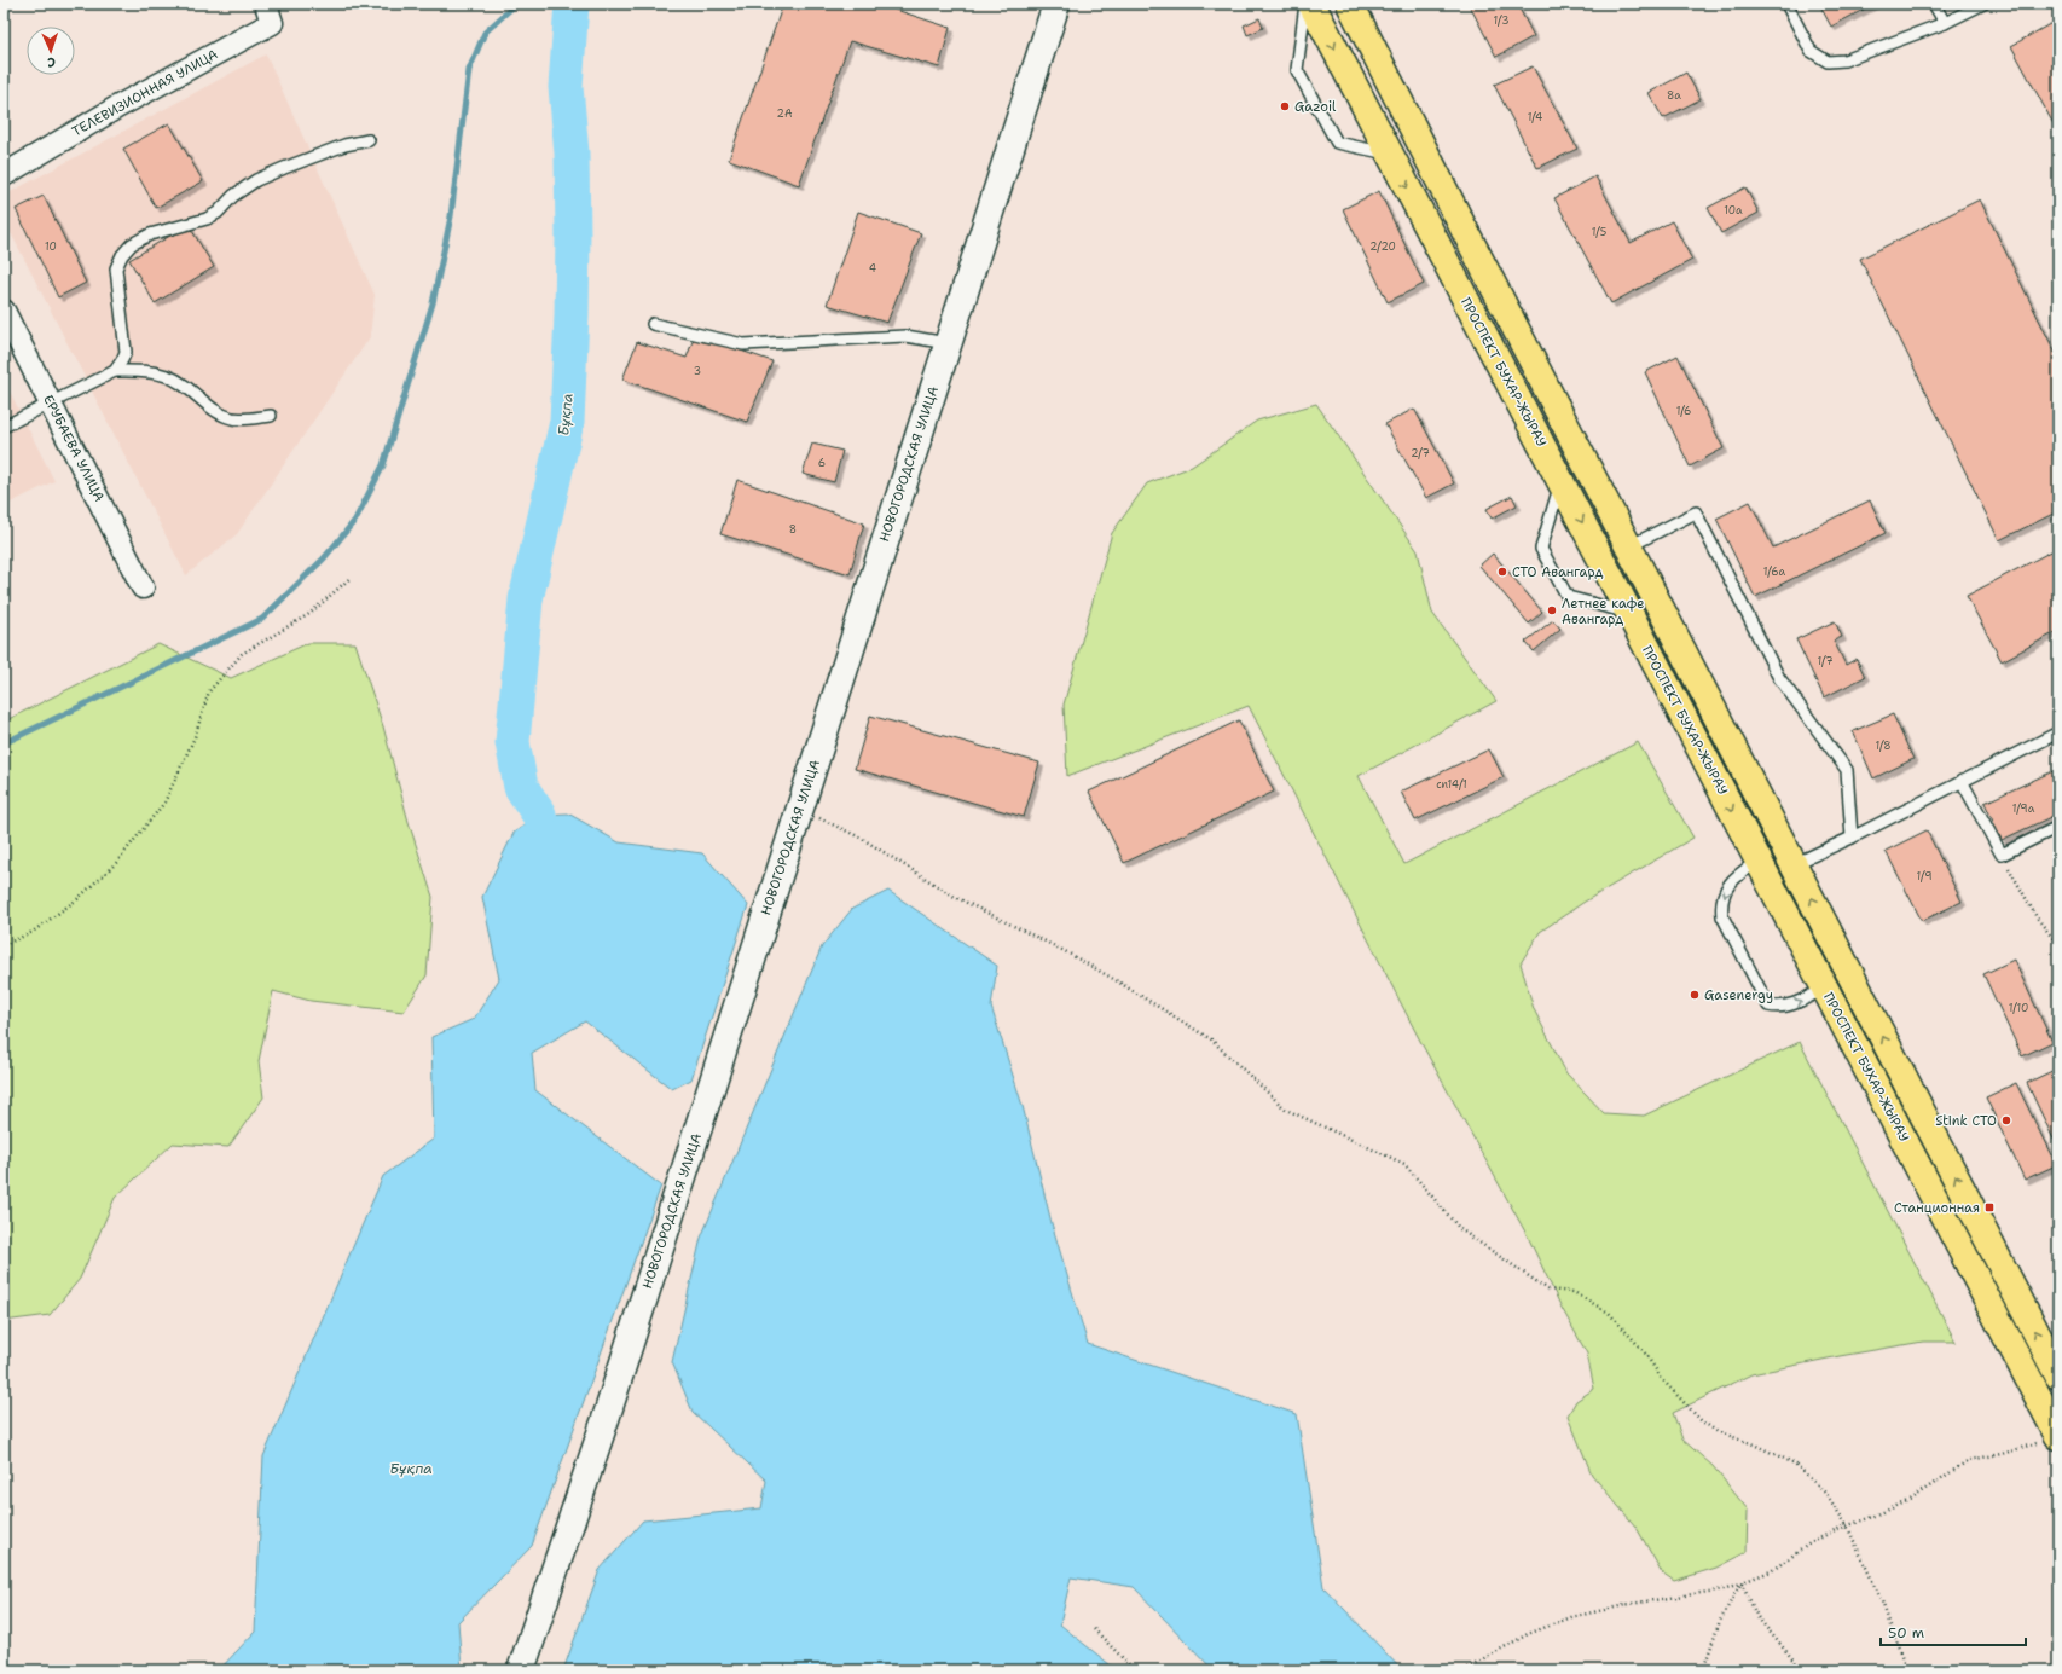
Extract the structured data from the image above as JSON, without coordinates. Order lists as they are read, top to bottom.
{
  "streets": {
    "main road": ["ПРОСПЕКТ БУХАР-ЖЫРАУ"],
    "street": ["ТЕЛЕВИЗИОННАЯ УЛИЦА", "ЕРУБАЕВА УЛИЦА", "НОВОГОРОДСКАЯ УЛИЦА"]
  },
  "water": ["Бұқпа"],
  "places": {
    "other": [
      "Gazoil",
      "СТО Авангард",
      "Летнее кафе Авангард",
      "Gasenergy",
      "Stink СТО"
    ],
    "transit": ["Станционная"]
  },
  "house_numbers": [
    "1/3",
    "8а",
    "2А",
    "1/4",
    "10а",
    "1/5",
    "10",
    "2/20",
    "4",
    "3",
    "1/6",
    "2/7",
    "6",
    "8",
    "1/6а",
    "1/7",
    "1/8",
    "cn14/1",
    "1/9а",
    "1/9",
    "1/10"
  ],
  "scale_bar": "50 m",
  "north": "bottom"
}
